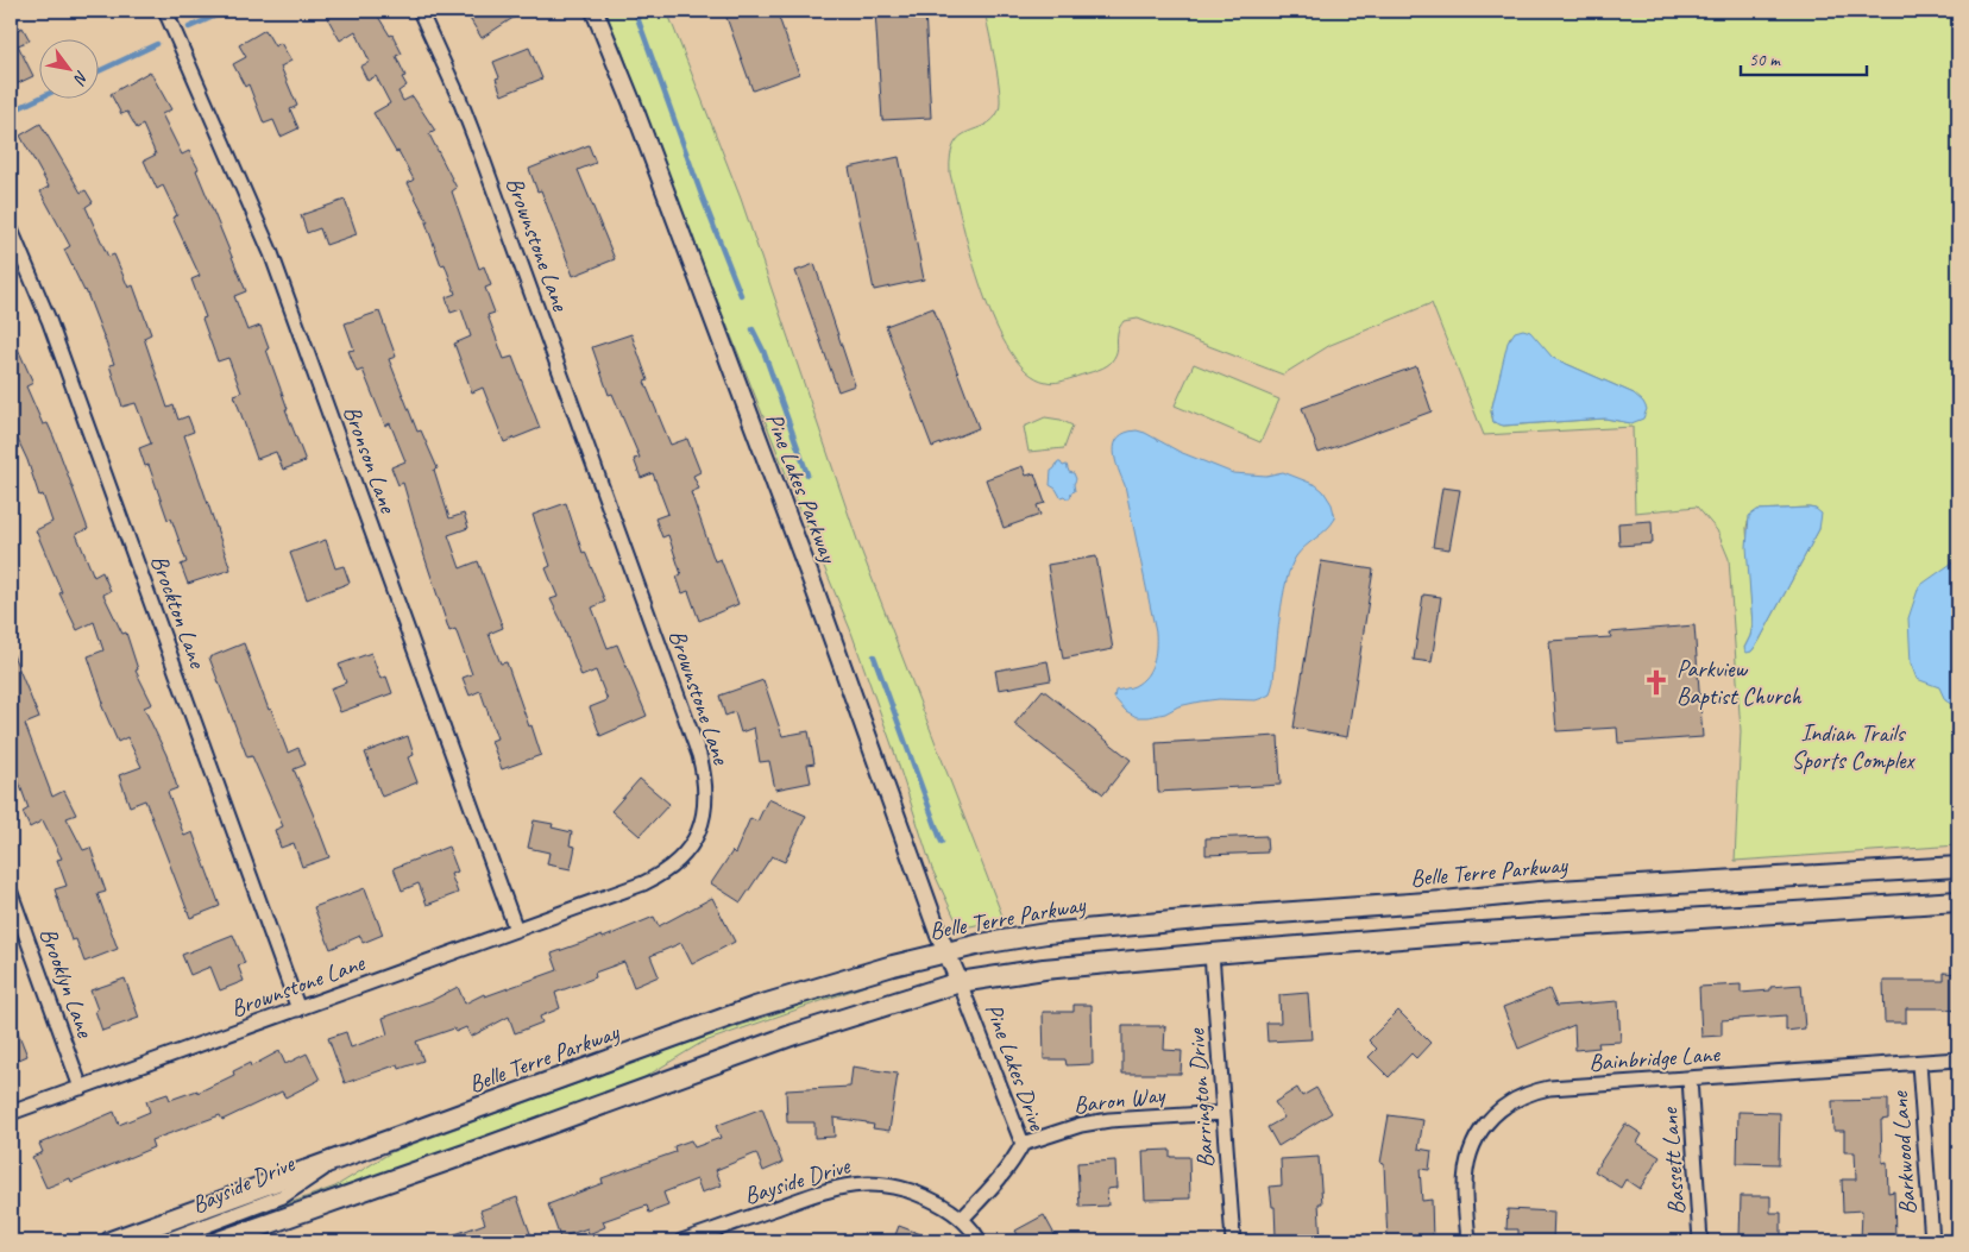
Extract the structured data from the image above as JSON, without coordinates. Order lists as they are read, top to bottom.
{
  "streets": {
    "main road": ["Belle Terre Parkway"],
    "street": [
      "Brownstone Lane",
      "Bronson Lane",
      "Pine Lakes Parkway",
      "Brockton Lane",
      "Brooklyn Lane",
      "Bainbridge Lane",
      "Pine Lakes Drive",
      "Barrington Drive",
      "Baron Way",
      "Barkwood Lane",
      "Bassett Lane",
      "Bayside Drive"
    ]
  },
  "crossings": [
    ["Brownstone Lane", "Bronson Lane"],
    ["Brownstone Lane", "Brockton Lane"],
    ["Brownstone Lane", "Brooklyn Lane"],
    ["Pine Lakes Parkway", "Belle Terre Parkway"],
    ["Pine Lakes Parkway", "Pine Lakes Drive"],
    ["Belle Terre Parkway", "Bayside Drive"],
    ["Bainbridge Lane", "Barkwood Lane"],
    ["Bainbridge Lane", "Bassett Lane"],
    ["Pine Lakes Drive", "Baron Way"],
    ["Pine Lakes Drive", "Bayside Drive"],
    ["Barrington Drive", "Baron Way"]
  ],
  "parks": ["Indian Trails Sports Complex"],
  "places": {
    "church": ["Parkview Baptist Church"]
  },
  "scale_bar": "50 m",
  "north": "bottom right"
}
